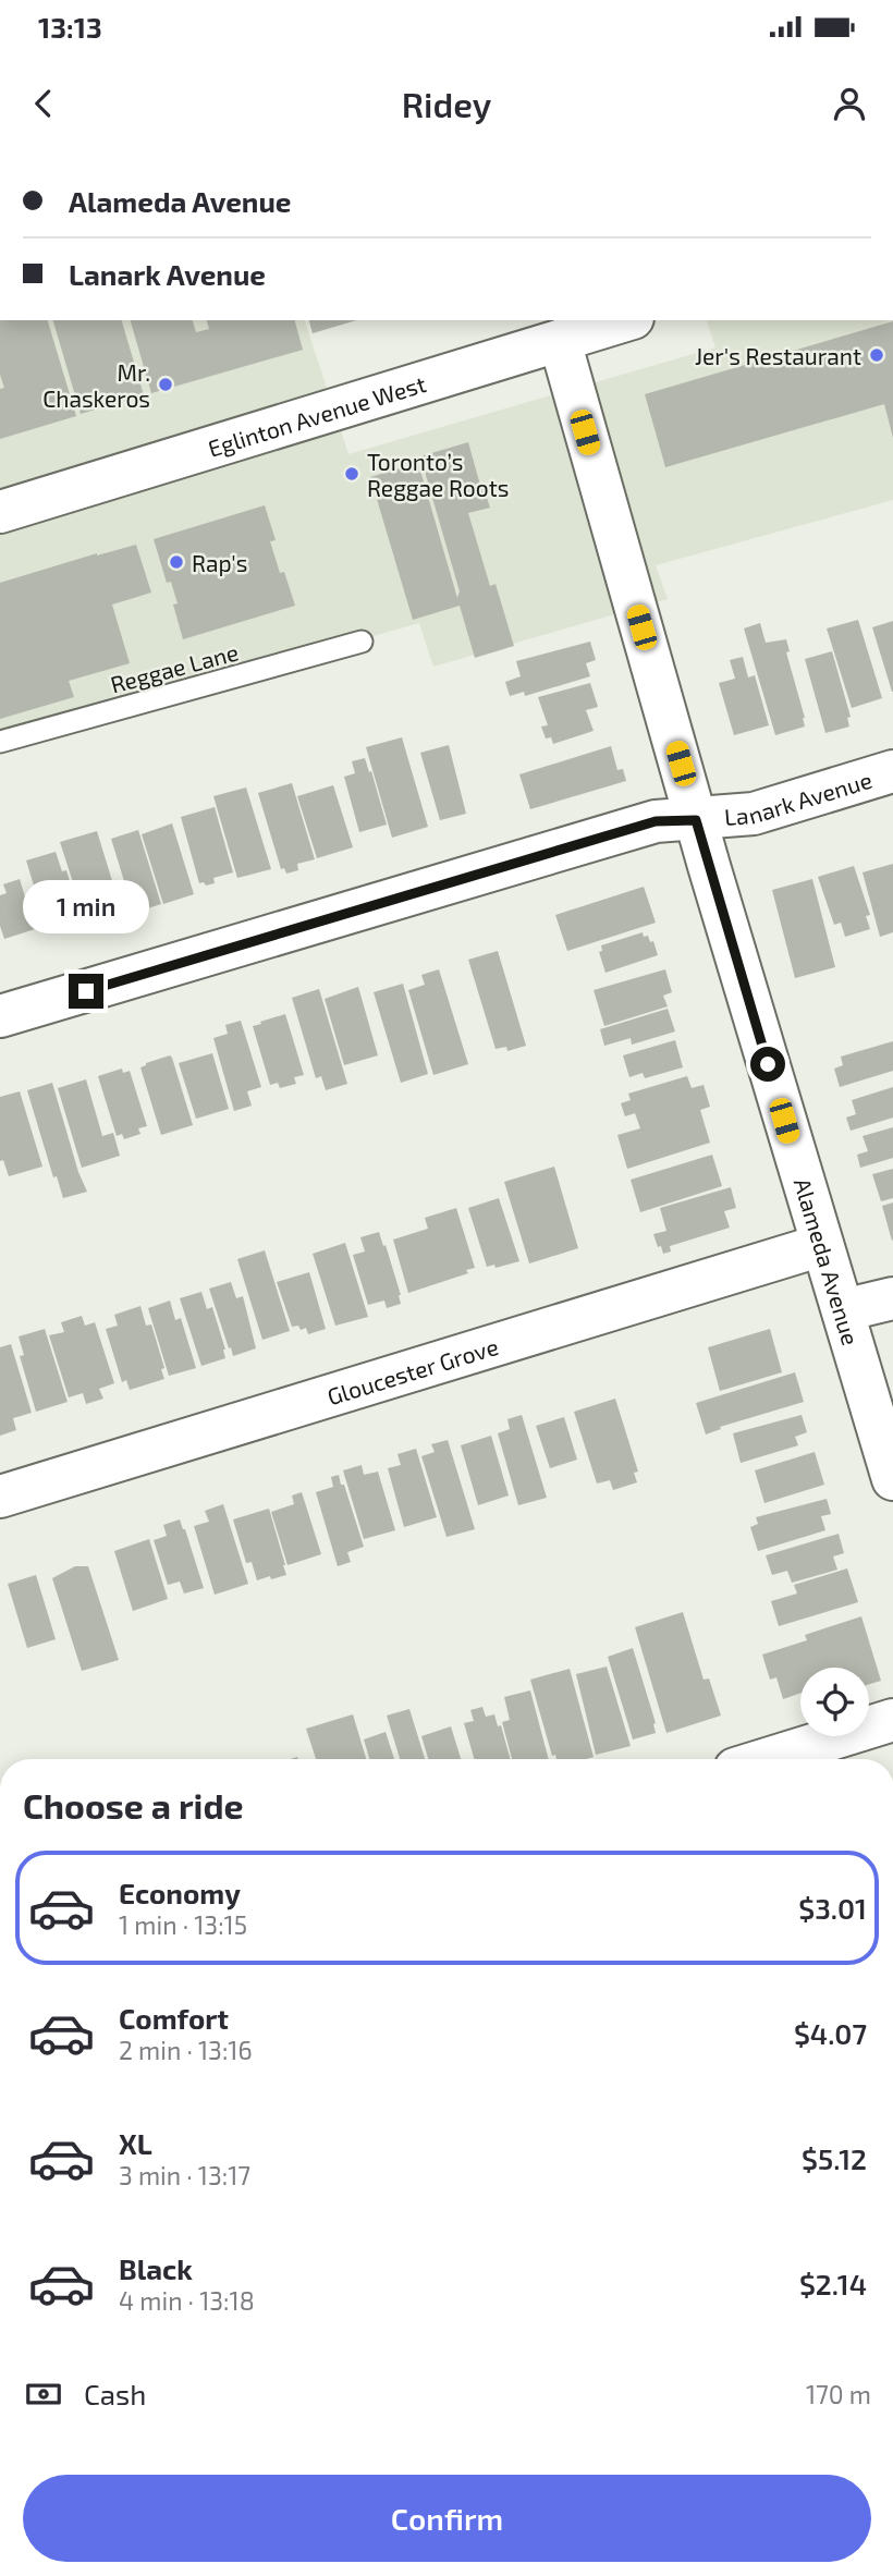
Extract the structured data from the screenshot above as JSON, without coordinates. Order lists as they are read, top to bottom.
{
  "streets": {
    "street": [
      "Eglinton Avenue West",
      "Lanark Avenue",
      "Alameda Avenue",
      "Gloucester Grove"
    ],
    "lane": ["Reggae Lane"]
  },
  "crossings": [
    ["Eglinton Avenue West", "Alameda Avenue"],
    ["Lanark Avenue", "Alameda Avenue"],
    ["Alameda Avenue", "Gloucester Grove"]
  ],
  "places": [
    "Jer's Restaurant",
    "Mr. Chaskeros",
    "Toronto’s Reggae Roots",
    "Rap's"
  ],
  "page": {
    "status": "13:13",
    "header": "Ridey",
    "banner": ["Alameda Avenue", "Lanark Avenue"],
    "bubble": "1 min",
    "heading": "Choose a ride",
    "list": [
      {
        "name": "Economy",
        "note": "1 min · 13:15",
        "value": "$3.01"
      },
      {
        "name": "Comfort",
        "note": "2 min · 13:16",
        "value": "$4.07"
      },
      {
        "name": "XL",
        "note": "3 min · 13:17",
        "value": "$5.12"
      },
      {
        "name": "Black",
        "note": "4 min · 13:18",
        "value": "$2.14"
      }
    ],
    "pay": ["Cash", "170 m"],
    "buttons": "Confirm"
  }
}
